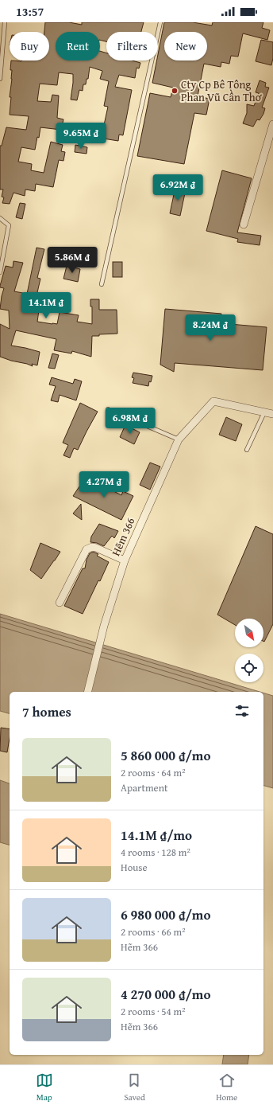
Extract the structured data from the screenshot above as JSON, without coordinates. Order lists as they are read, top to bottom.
{
  "streets": {
    "street": ["Hẽm 366"]
  },
  "places": ["Cty Cp Bê Tông Phan Vũ Cần Thơ"],
  "north": "bottom right",
  "page": {
    "status": "13:57",
    "chip": [
      "Buy",
      "Rent",
      "Filters",
      "New"
    ],
    "price": [
      "9.65M ₫",
      "6.92M ₫",
      "5.86M ₫",
      "14.1M ₫",
      "8.24M ₫",
      "6.98M ₫",
      "4.27M ₫"
    ],
    "heading": "7 homes",
    "list": [
      {
        "name": "5 860 000 ₫/mo",
        "note": "2 rooms · 64 m² · Apartment"
      },
      {
        "name": "14.1M ₫/mo",
        "note": "4 rooms · 128 m² · House"
      },
      {
        "name": "6 980 000 ₫/mo",
        "note": "2 rooms · 66 m² · Hẽm 366"
      },
      {
        "name": "4 270 000 ₫/mo",
        "note": "2 rooms · 54 m² · Hẽm 366"
      }
    ],
    "tabs": ["Map", "Saved", "Home"]
  }
}
